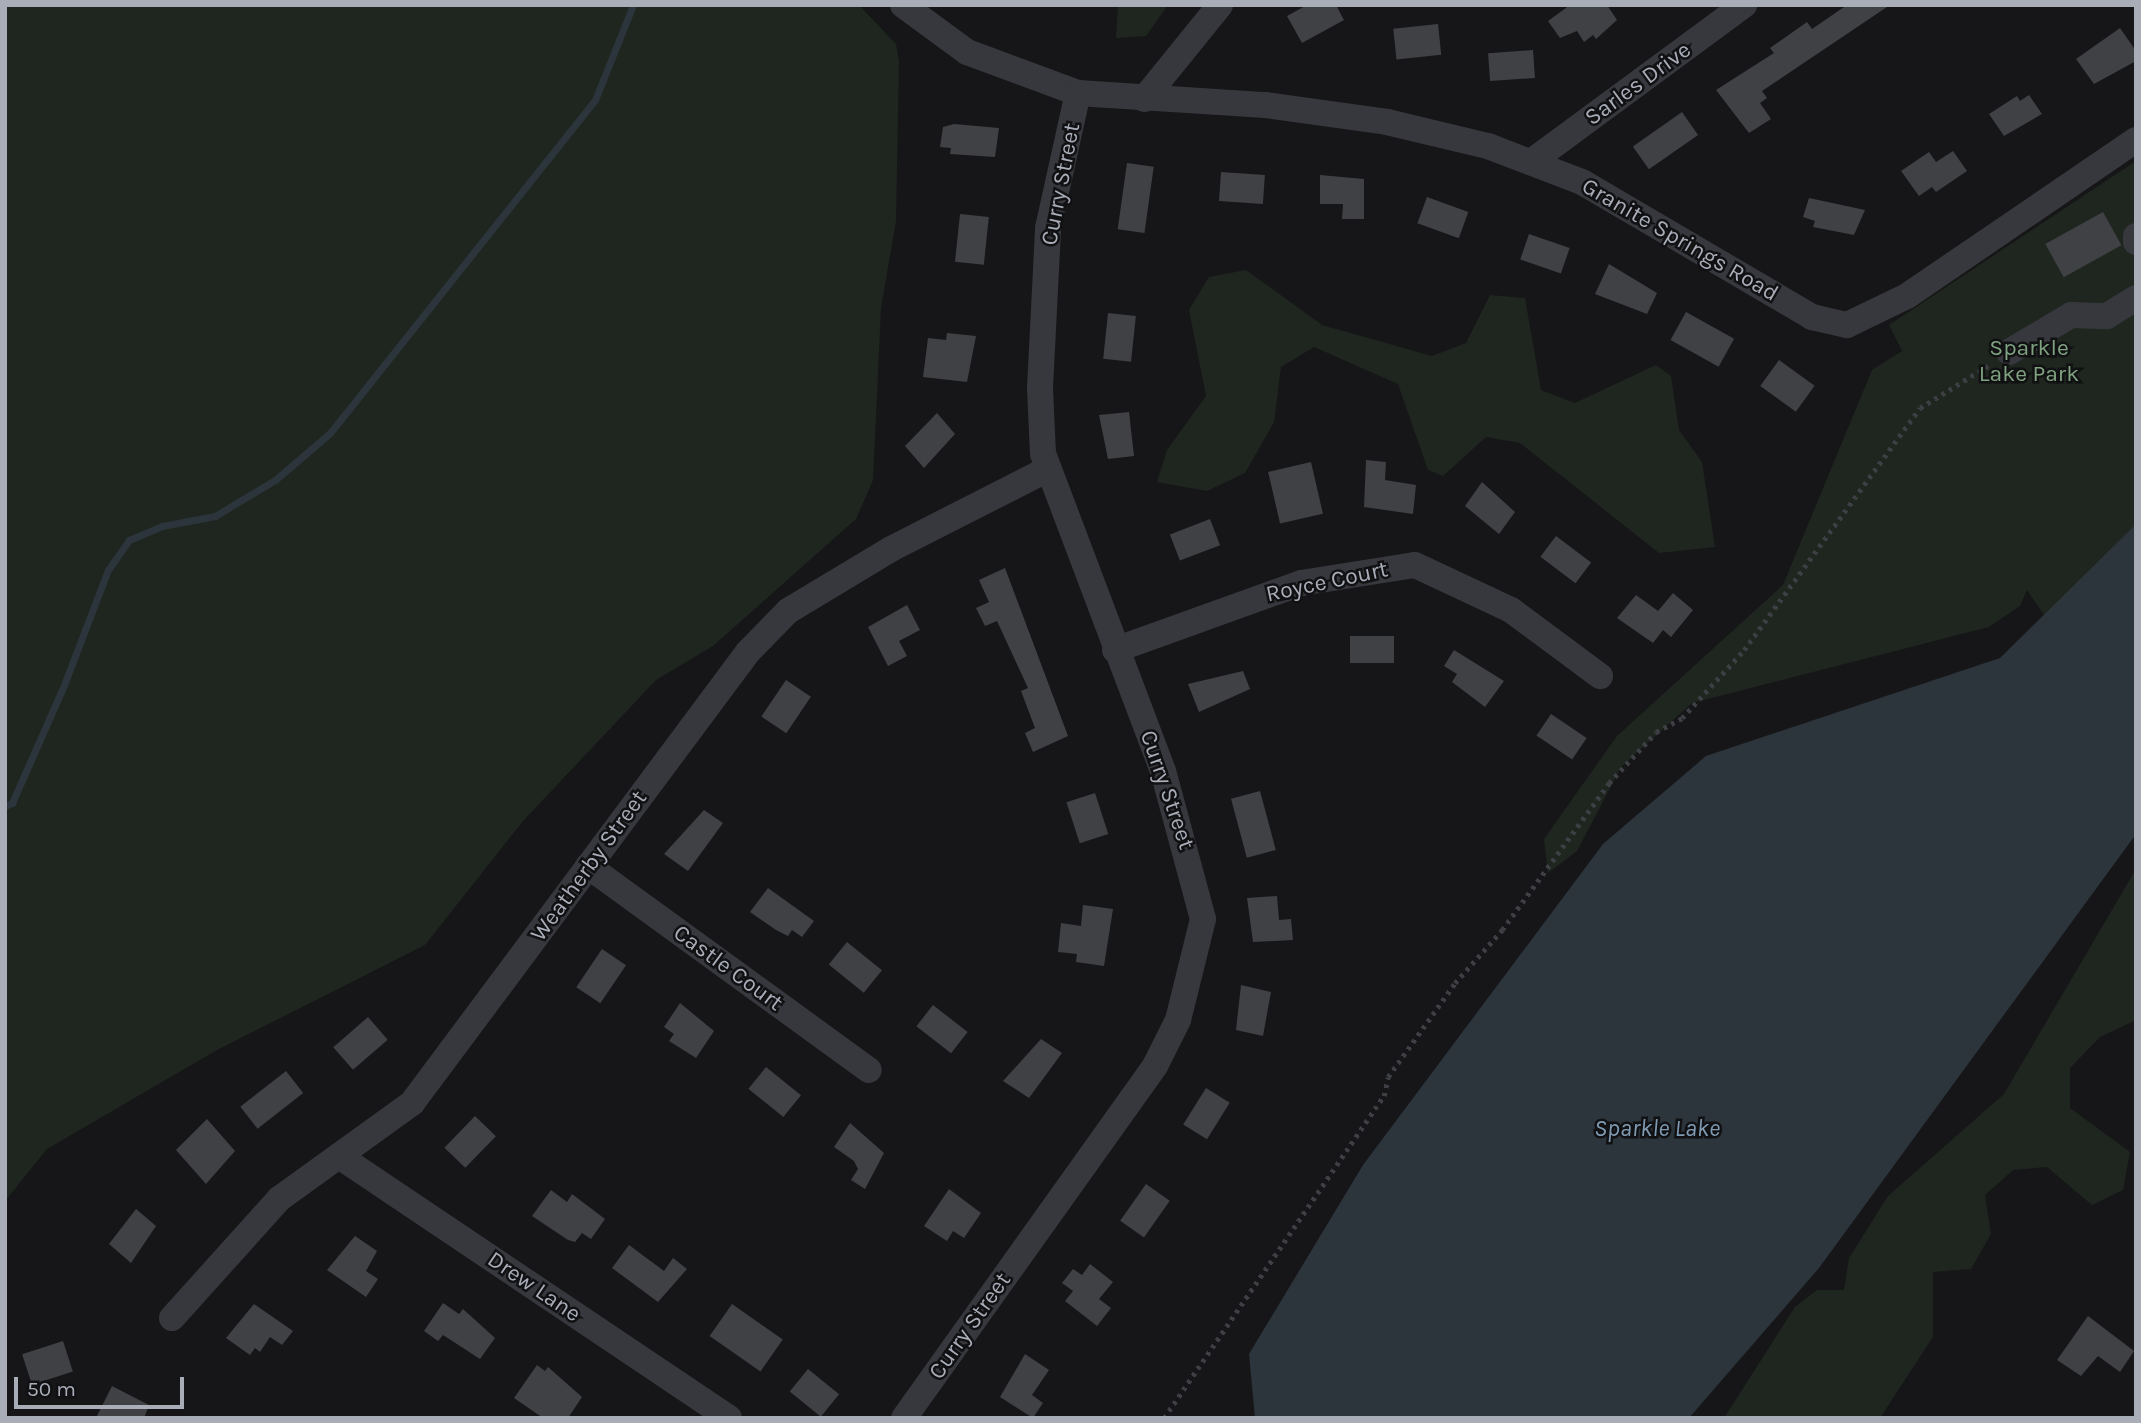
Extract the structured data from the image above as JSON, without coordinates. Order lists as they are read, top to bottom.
{
  "streets": {
    "street": [
      "Sarles Drive",
      "Curry Street",
      "Granite Springs Road",
      "Royce Court",
      "Weatherby Street",
      "Castle Court",
      "Drew Lane"
    ]
  },
  "crossings": [
    ["Sarles Drive", "Granite Springs Road"],
    ["Curry Street", "Granite Springs Road"],
    ["Curry Street", "Royce Court"],
    ["Curry Street", "Weatherby Street"],
    ["Weatherby Street", "Castle Court"],
    ["Weatherby Street", "Drew Lane"]
  ],
  "water": ["Sparkle Lake"],
  "parks": ["Sparkle Lake Park"],
  "scale_bar": "50 m"
}
